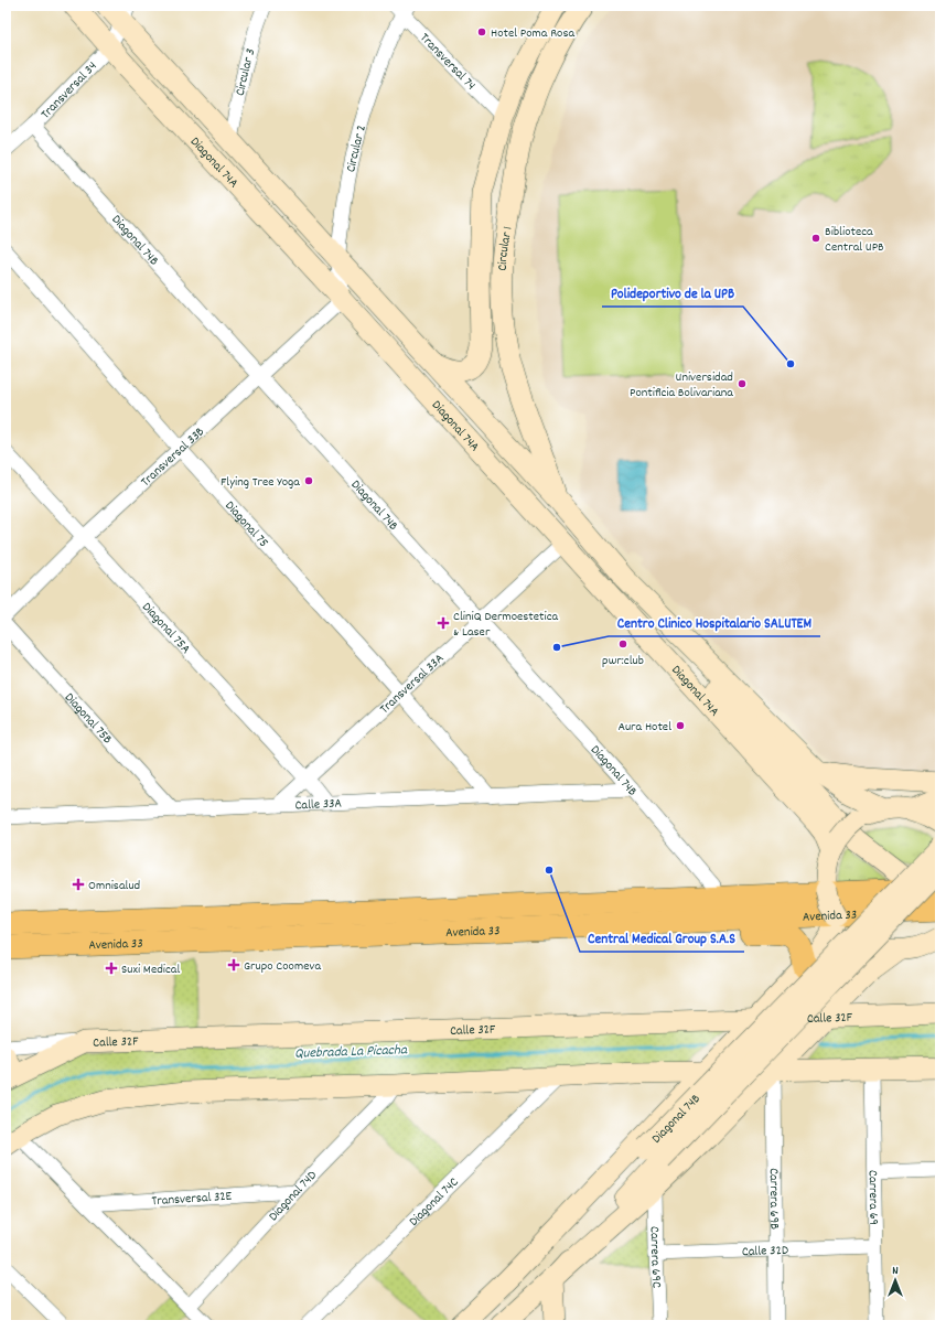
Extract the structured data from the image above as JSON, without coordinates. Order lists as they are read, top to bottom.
{
  "streets": {
    "main road": [
      "Diagonal 74A",
      "Diagonal 74B",
      "Circular 1",
      "Avenida 33",
      "Calle 32F"
    ],
    "street": [
      "Transversal 74",
      "Circular 3",
      "Transversal 34",
      "Circular 2",
      "Transversal 33B",
      "Diagonal 75",
      "Diagonal 75A",
      "Transversal 33A",
      "Diagonal 75B",
      "Calle 33A",
      "Diagonal 74D",
      "Transversal 32E",
      "Carrera 69",
      "Carrera 69B",
      "Diagonal 74C",
      "Calle 32D",
      "Carrera 69C"
    ]
  },
  "crossings": [
    ["Transversal 74", "Circular 2"],
    ["Transversal 74", "Circular 1"],
    ["Circular 3", "Diagonal 74A"],
    ["Transversal 34", "Diagonal 74A"],
    ["Transversal 34", "Diagonal 74B"],
    ["Circular 2", "Diagonal 74A"],
    ["Circular 2", "Transversal 33B"],
    ["Diagonal 74A", "Circular 1"],
    ["Diagonal 74A", "Transversal 33B"],
    ["Diagonal 74A", "Transversal 33A"],
    ["Diagonal 74B", "Transversal 33B"],
    ["Diagonal 74B", "Transversal 33A"],
    ["Diagonal 74B", "Calle 33A"],
    ["Diagonal 74B", "Avenida 33"],
    ["Transversal 33B", "Diagonal 75"],
    ["Transversal 33B", "Diagonal 75A"],
    ["Diagonal 75", "Transversal 33A"],
    ["Diagonal 75", "Calle 33A"],
    ["Diagonal 75A", "Transversal 33A"],
    ["Diagonal 75A", "Calle 33A"],
    ["Transversal 33A", "Calle 33A"],
    ["Diagonal 75B", "Calle 33A"],
    ["Diagonal 74D", "Transversal 32E"],
    ["Carrera 69", "Calle 32D"],
    ["Carrera 69B", "Calle 32D"],
    ["Calle 32D", "Carrera 69C"]
  ],
  "water": ["Quebrada La Picacha"],
  "places": {
    "other": [
      "Hotel Poma Rosa",
      "Biblioteca Central UPB",
      "Polideportivo de la UPB",
      "Universidad Pontificia Bolivariana",
      "Flying Tree Yoga",
      "pwr:club",
      "Centro Clinico Hospitalario SALUTEM",
      "Aura Hotel",
      "Central Medical Group S.A.S"
    ],
    "health": [
      "CliniQ Dermoestetica & Laser",
      "Omnisalud",
      "Grupo Coomeva",
      "Suxi Medical"
    ]
  },
  "north": "top"
}
